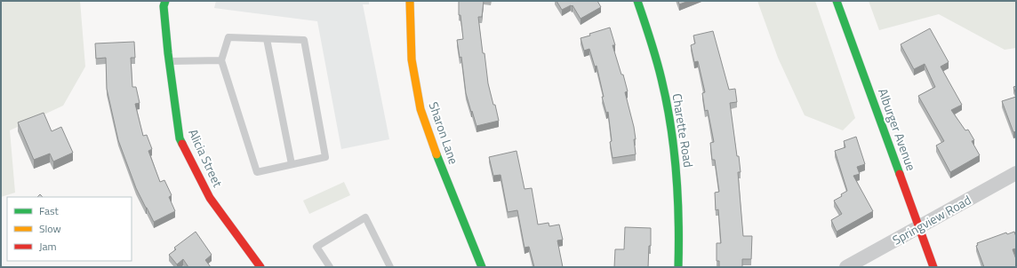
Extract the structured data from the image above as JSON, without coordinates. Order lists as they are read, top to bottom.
{
  "streets": {
    "street": [
      "Alburger Avenue",
      "Charette Road",
      "Sharon Lane",
      "Alicia Street",
      "Springview Road"
    ]
  },
  "crossings": [
    ["Alburger Avenue", "Springview Road"]
  ],
  "legend": ["Fast", "Slow", "Jam"]
}
